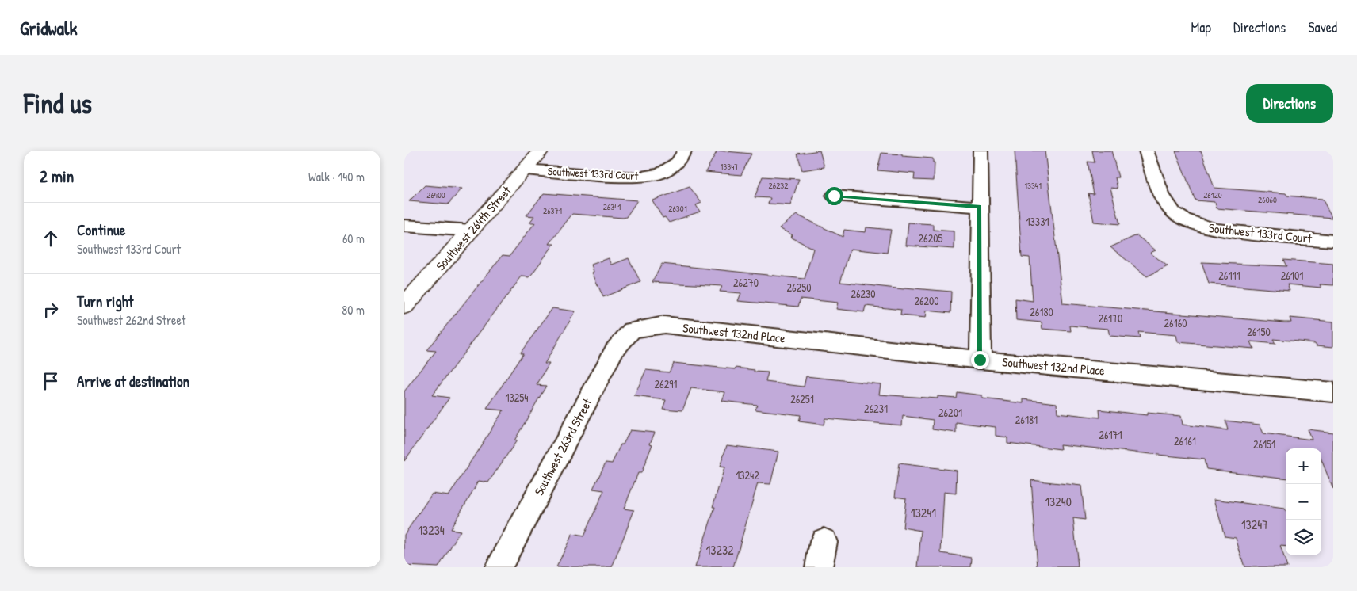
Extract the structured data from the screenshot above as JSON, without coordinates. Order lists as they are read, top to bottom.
{
  "streets": {
    "street": [
      "Southwest 133rd Court",
      "Southwest 264th Street",
      "Southwest 132nd Place",
      "Southwest 263rd Street"
    ]
  },
  "crossings": [
    ["Southwest 133rd Court", "Southwest 264th Street"],
    ["Southwest 132nd Place", "Southwest 263rd Street"]
  ],
  "house_numbers": [
    "13347",
    "26232",
    "13341",
    "26400",
    "26120",
    "26060",
    "26341",
    "26301",
    "26371",
    "13331",
    "26205",
    "26111",
    "26101",
    "26270",
    "26250",
    "26230",
    "26200",
    "26180",
    "26170",
    "26160",
    "26150",
    "26291",
    "13254",
    "26251",
    "26231",
    "26201",
    "26181",
    "26171",
    "26161",
    "26151",
    "13242",
    "13240",
    "13241",
    "13247",
    "13234",
    "13232"
  ],
  "page": {
    "header": "Gridwalk",
    "nav": ["Map", "Directions", "Saved"],
    "buttons": "Directions",
    "title": "Find us",
    "heading": ["2 min", "Walk · 140 m"],
    "list": [
      ["Continue", "Southwest 133rd Court", "60 m"],
      ["Turn right", "Southwest 262nd Street", "80 m"],
      "Arrive at destination"
    ],
    "map_buttons": ["+", "−"]
  }
}
